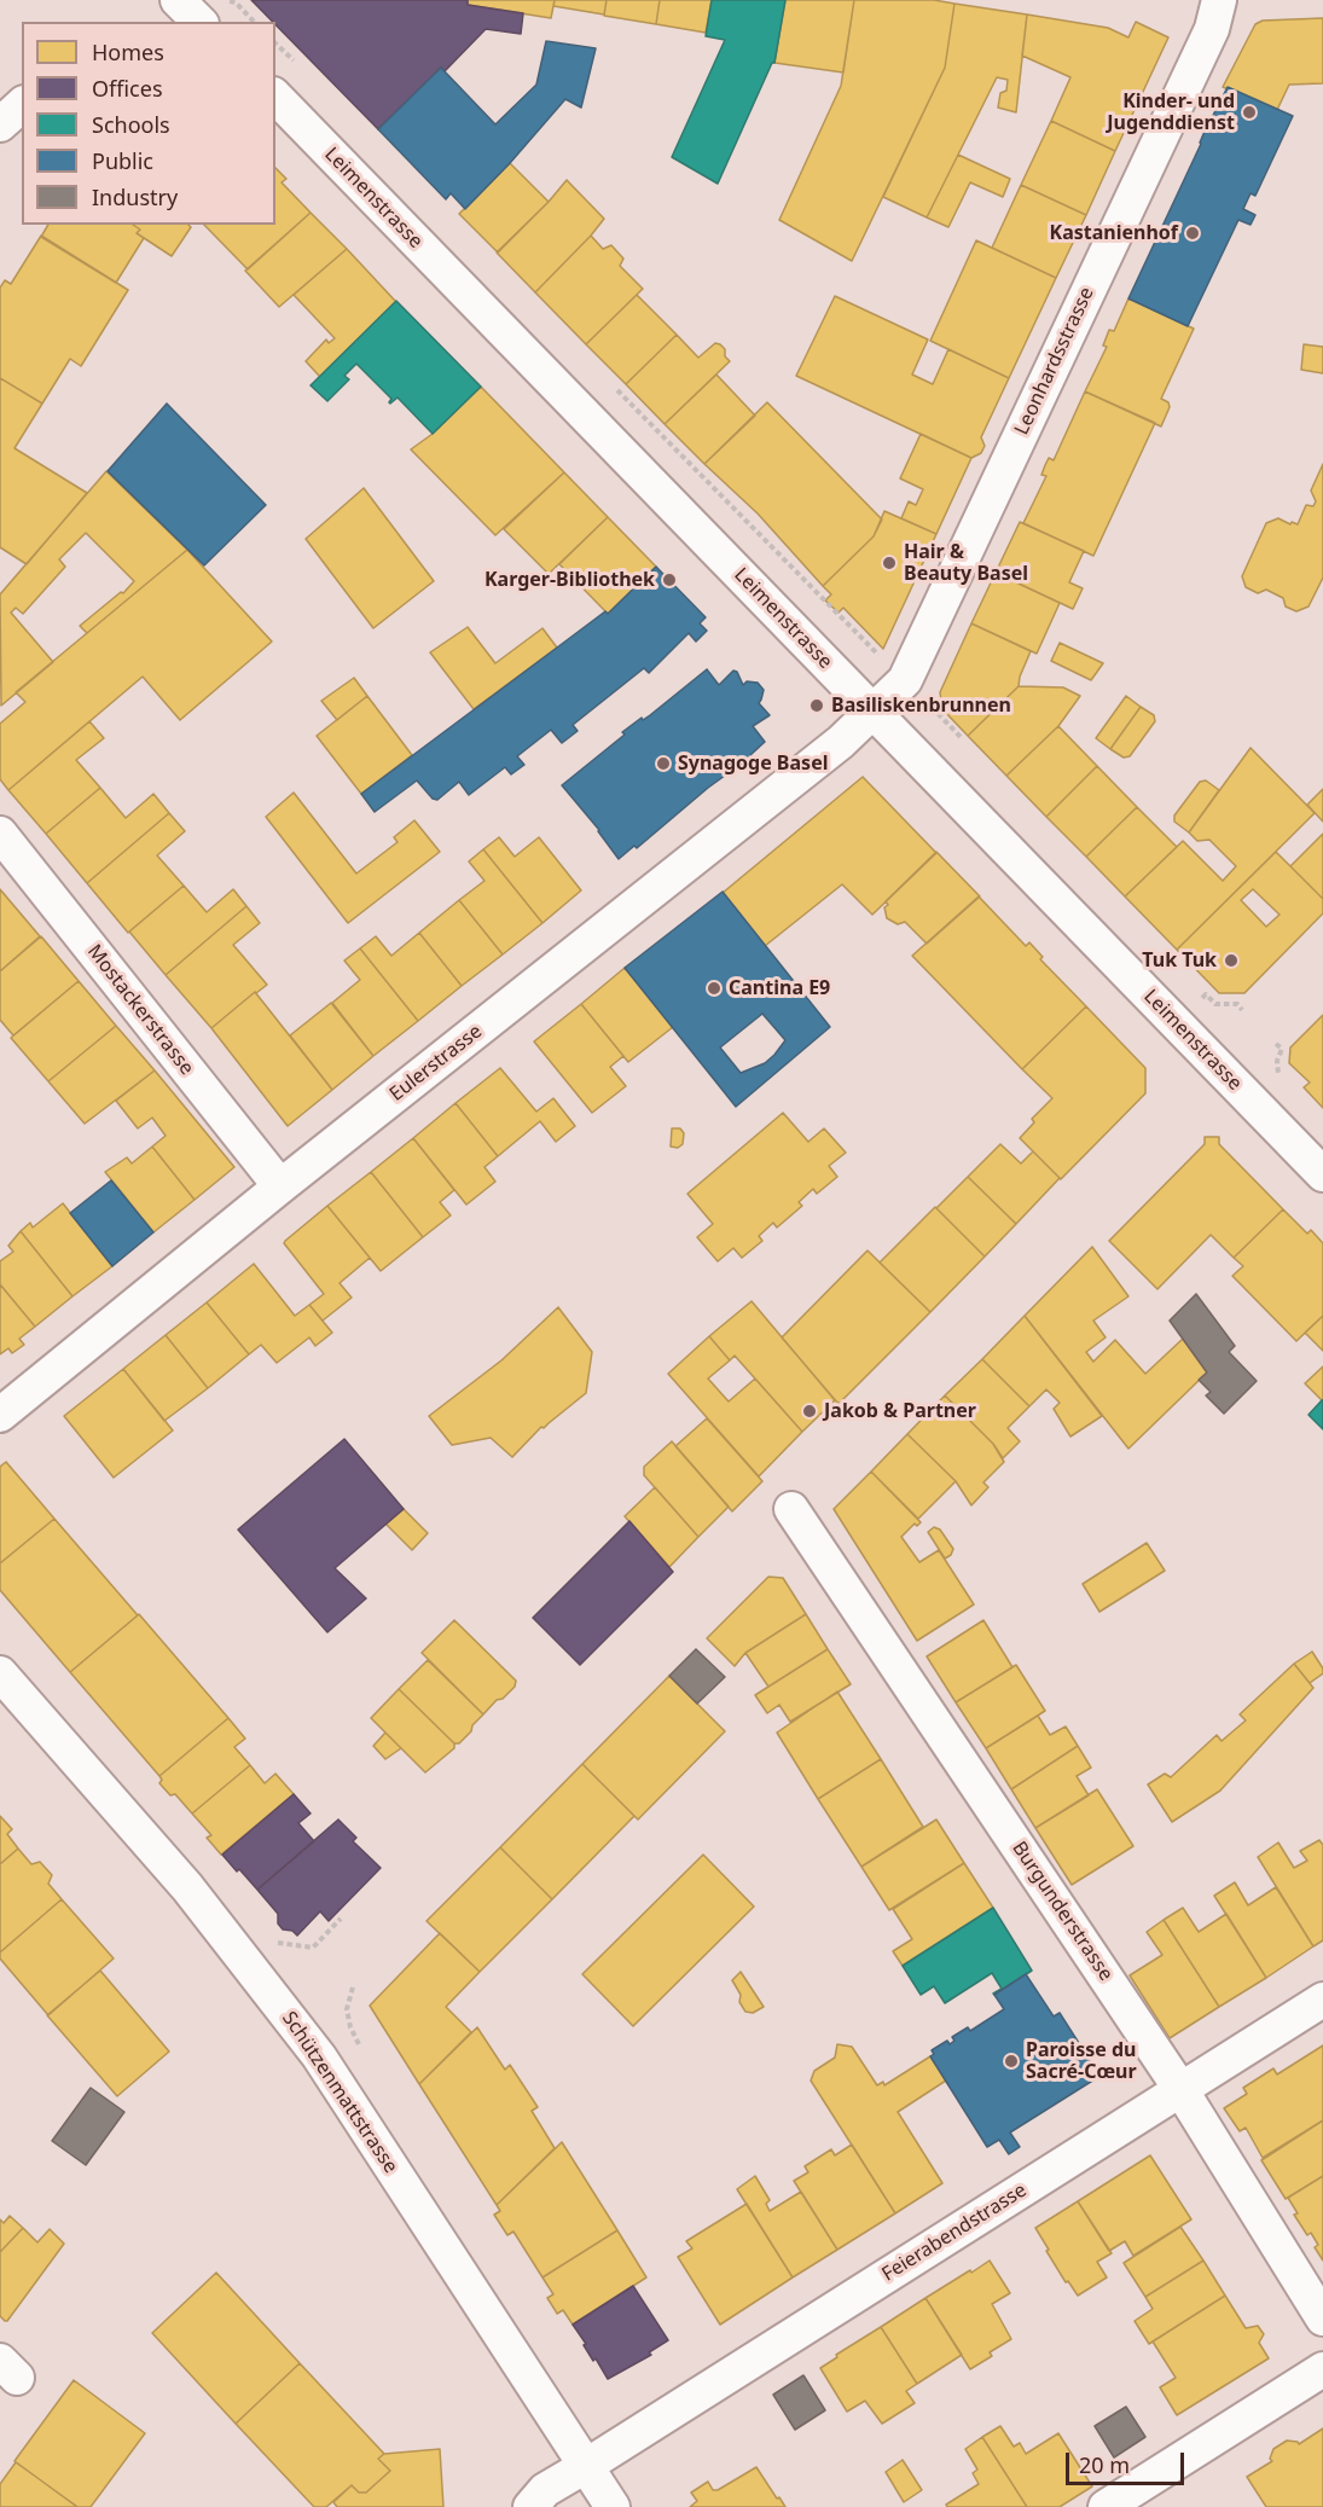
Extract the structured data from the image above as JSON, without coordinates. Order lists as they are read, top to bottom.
{
  "streets": {
    "street": [
      "Leimenstrasse",
      "Leonhardsstrasse",
      "Mostackerstrasse",
      "Eulerstrasse",
      "Burgunderstrasse",
      "Schützenmattstrasse",
      "Feierabendstrasse"
    ]
  },
  "crossings": [
    ["Leimenstrasse", "Leonhardsstrasse"],
    ["Leimenstrasse", "Eulerstrasse"],
    ["Leonhardsstrasse", "Eulerstrasse"],
    ["Mostackerstrasse", "Eulerstrasse"],
    ["Burgunderstrasse", "Feierabendstrasse"],
    ["Schützenmattstrasse", "Feierabendstrasse"]
  ],
  "places": [
    "Kinder- und Jugenddienst",
    "Kastanienhof",
    "Hair & Beauty Basel",
    "Karger-Bibliothek",
    "Basiliskenbrunnen",
    "Synagoge Basel",
    "Tuk Tuk",
    "Cantina E9",
    "Jakob & Partner",
    "Paroisse du Sacré-Cœur"
  ],
  "legend": [
    "Homes",
    "Offices",
    "Schools",
    "Public",
    "Industry"
  ],
  "scale_bar": "20 m"
}
